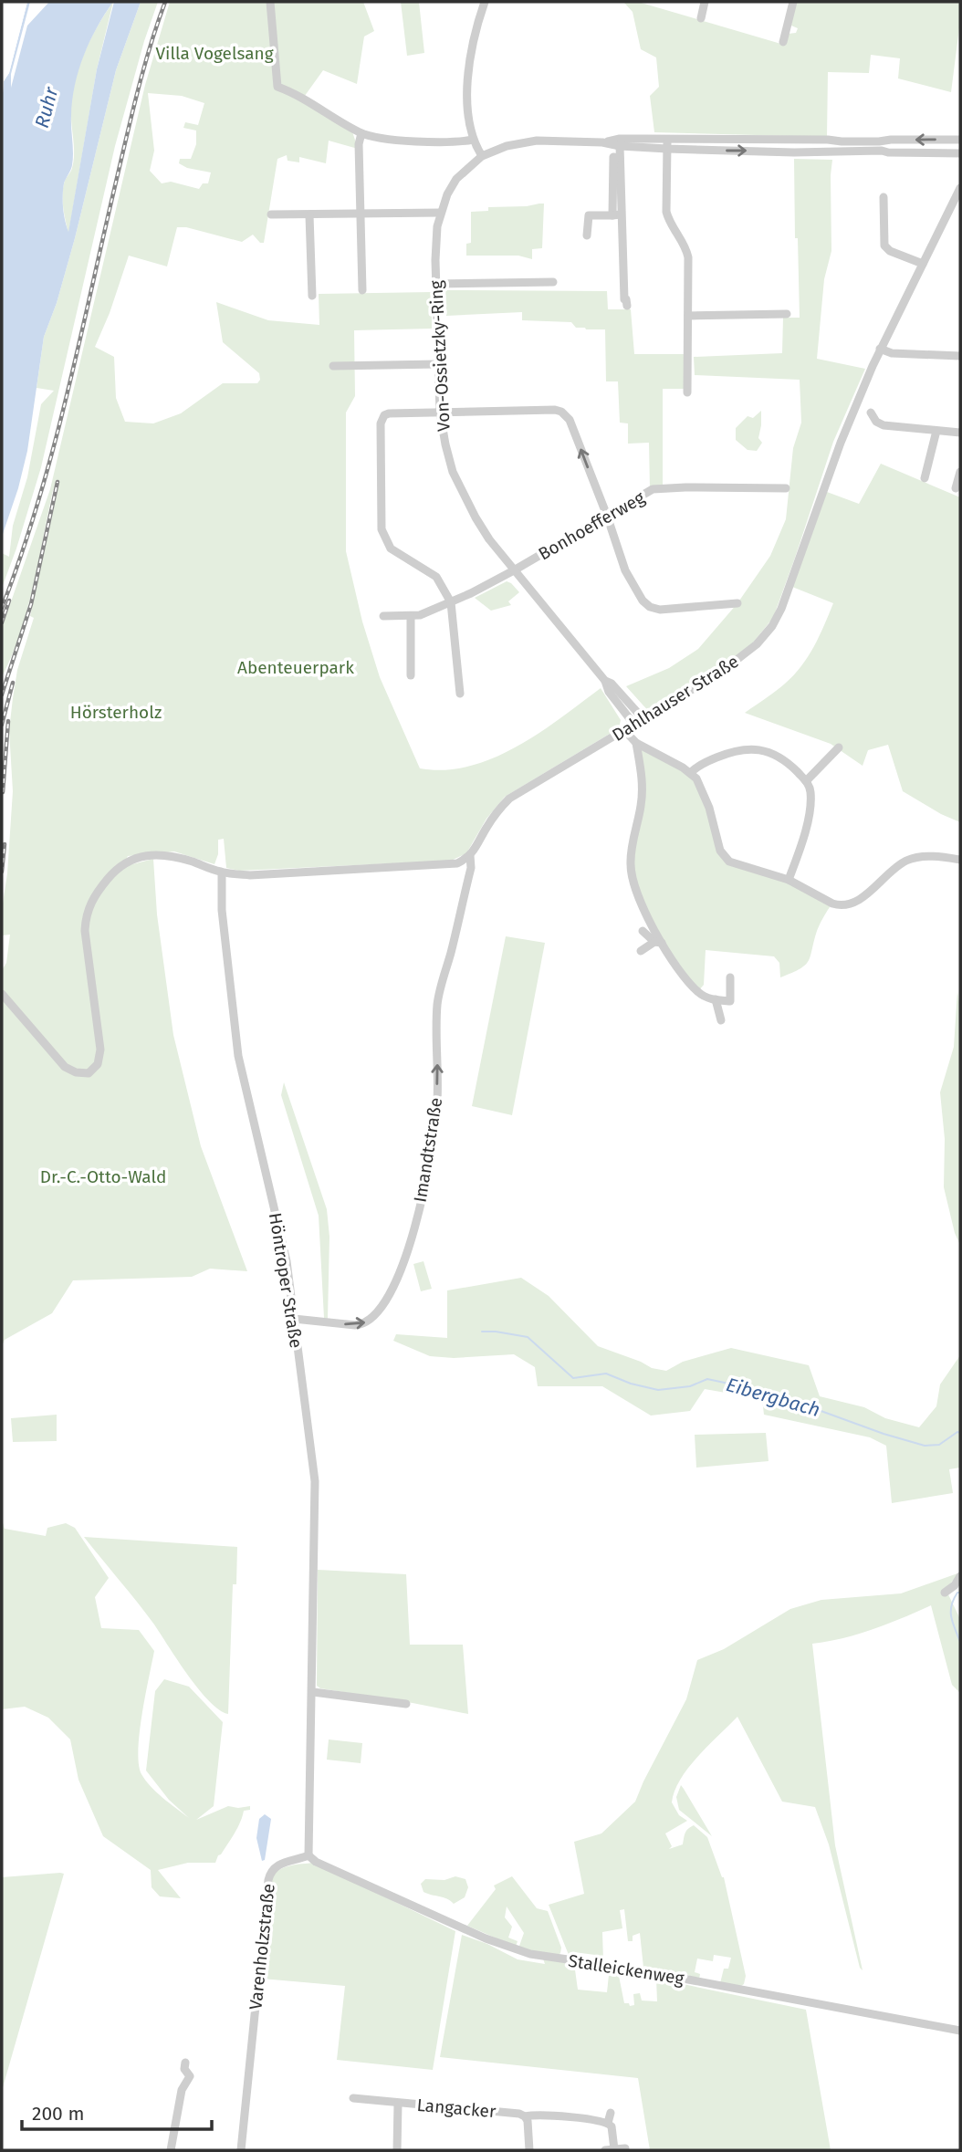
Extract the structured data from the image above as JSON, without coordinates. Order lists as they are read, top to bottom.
{
  "streets": {
    "street": [
      "Von-Ossietzky-Ring",
      "Bonhoefferweg",
      "Dahlhauser Straße",
      "Imandtstraße",
      "Höntroper Straße",
      "Varenholzstraße",
      "Stalleickenweg",
      "Langacker"
    ]
  },
  "crossings": [
    ["Von-Ossietzky-Ring", "Bonhoefferweg"],
    ["Von-Ossietzky-Ring", "Dahlhauser Straße"],
    ["Dahlhauser Straße", "Imandtstraße"],
    ["Imandtstraße", "Höntroper Straße"],
    ["Varenholzstraße", "Stalleickenweg"]
  ],
  "one_way": ["Imandtstraße"],
  "water": ["Ruhr", "Eibergbach"],
  "parks": [
    "Villa Vogelsang",
    "Abenteuerpark",
    "Hörsterholz",
    "Dr.-C.-Otto-Wald"
  ],
  "scale_bar": "200 m"
}
